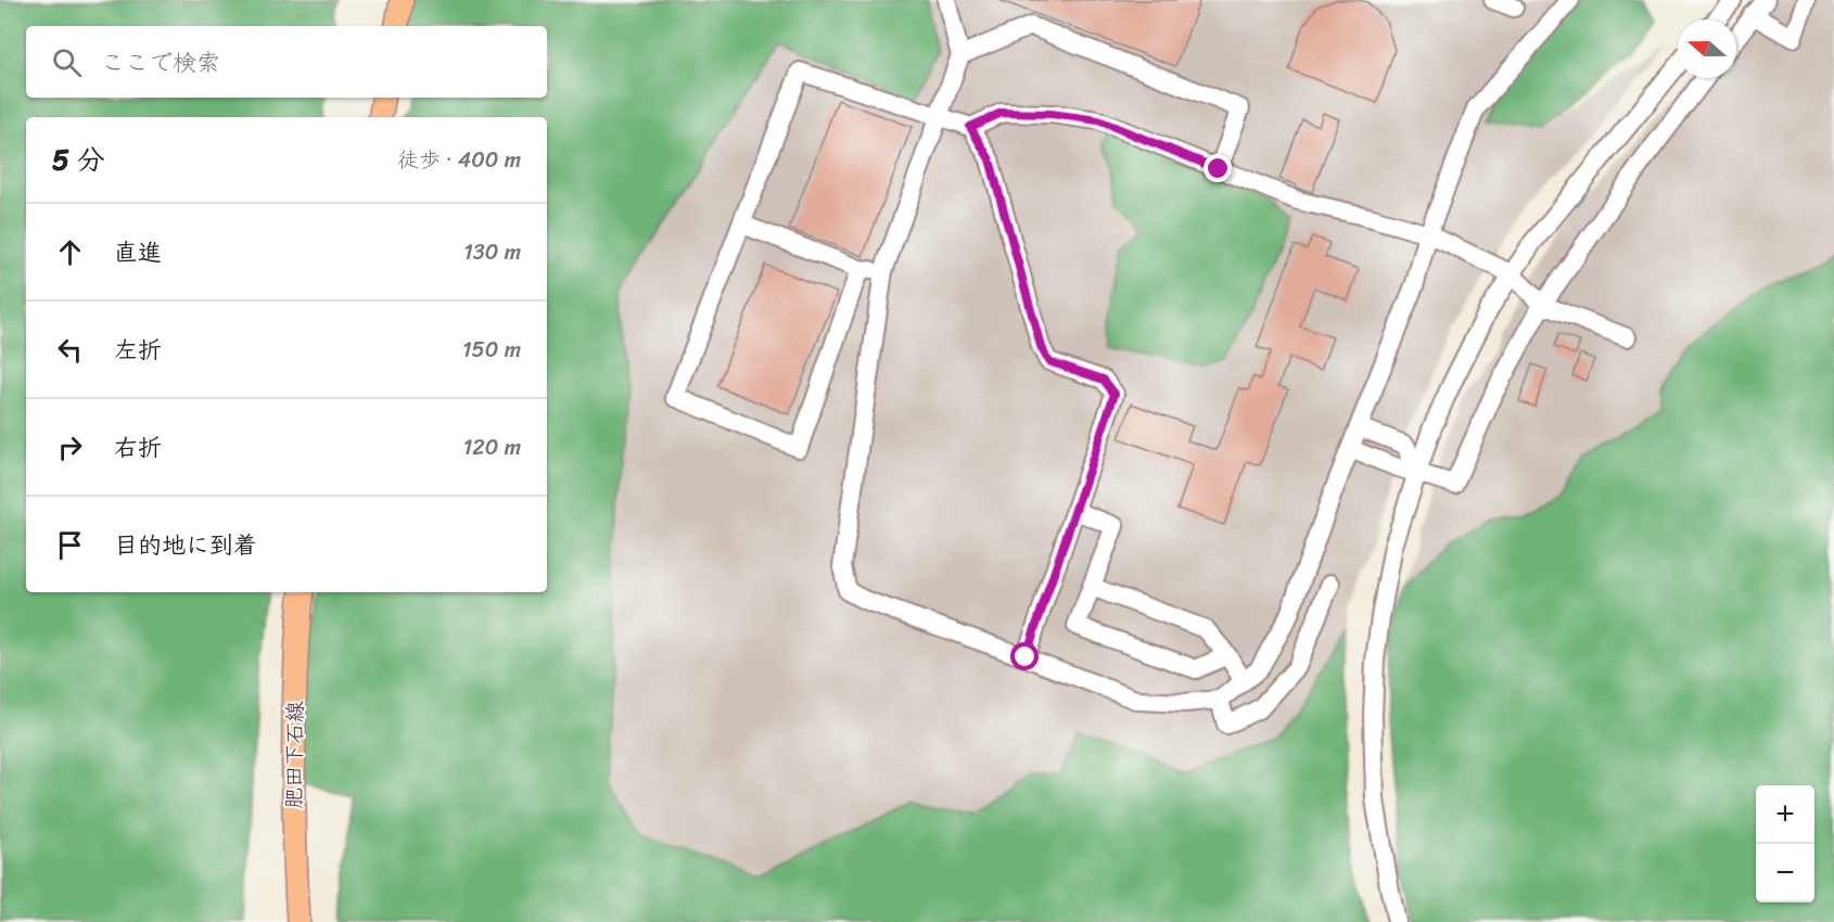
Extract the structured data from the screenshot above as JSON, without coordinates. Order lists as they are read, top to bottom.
{
  "streets": {
    "main road": ["肥田下石線"]
  },
  "north": "left",
  "page": {
    "search": "ここで検索",
    "heading": ["5 分", "徒歩 · 400 m"],
    "list": [
      ["直進", "130 m"],
      ["左折", "150 m"],
      ["右折", "120 m"],
      "目的地に到着"
    ],
    "map_buttons": ["+", "−"]
  }
}
